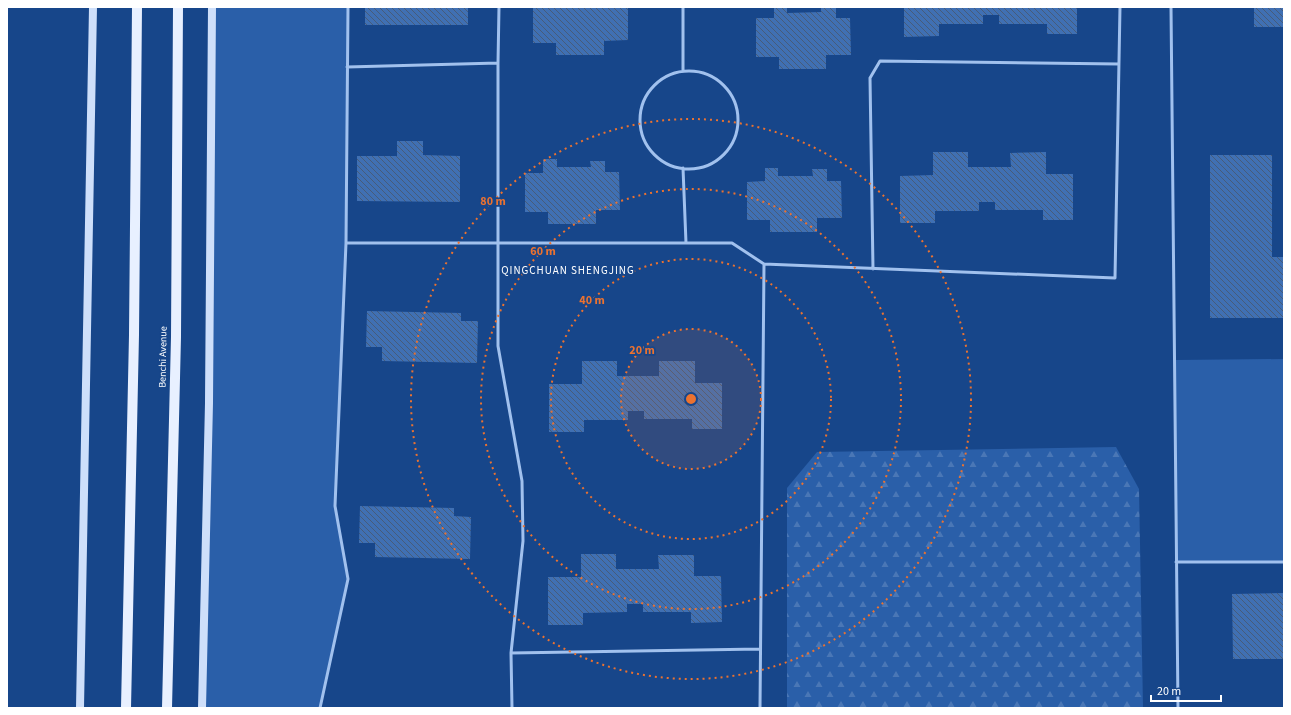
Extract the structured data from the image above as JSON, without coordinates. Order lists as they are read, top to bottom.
{
  "streets": {
    "main road": ["Benchi Avenue"]
  },
  "districts": ["QINGCHUAN SHENGJING"],
  "scale_bar": "20 m",
  "rings": [
    "80 m",
    "60 m",
    "40 m",
    "20 m"
  ]
}
